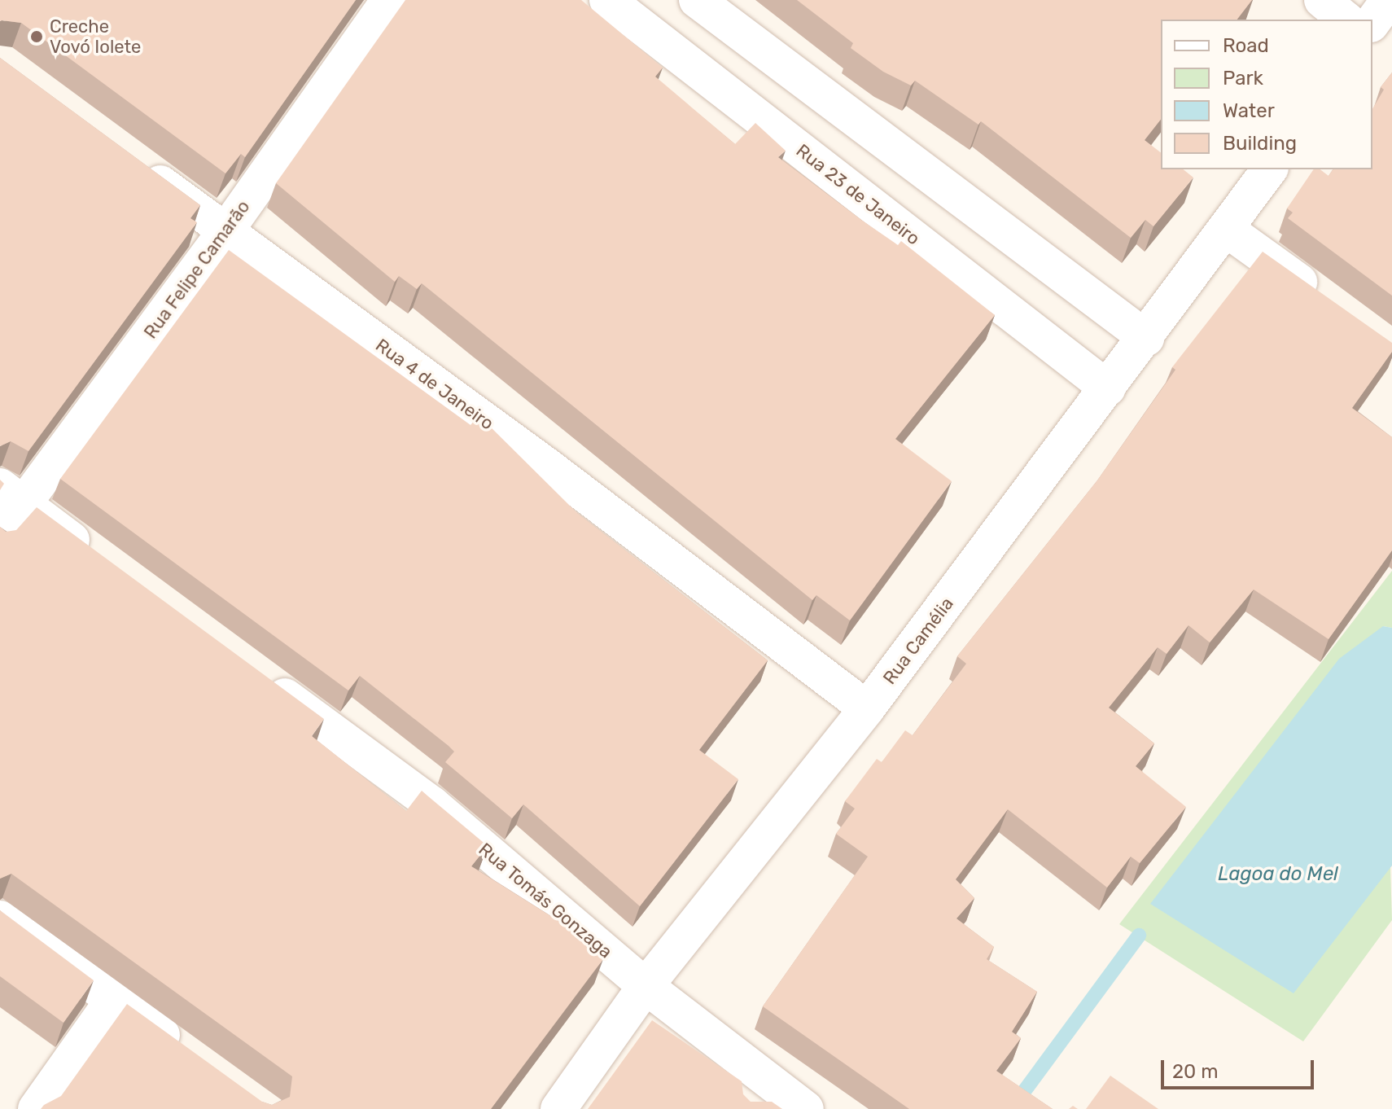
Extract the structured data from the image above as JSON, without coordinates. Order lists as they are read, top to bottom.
{
  "streets": {
    "street": [
      "Rua 23 de Janeiro",
      "Rua Felipe Camarão",
      "Rua 4 de Janeiro",
      "Rua Camélia",
      "Rua Tomás Gonzaga"
    ]
  },
  "crossings": [
    ["Rua 23 de Janeiro", "Rua Camélia"],
    ["Rua Felipe Camarão", "Rua 4 de Janeiro"],
    ["Rua 4 de Janeiro", "Rua Camélia"],
    ["Rua Camélia", "Rua Tomás Gonzaga"]
  ],
  "water": ["Lagoa do Mel"],
  "places": ["Creche Vovó Iolete"],
  "legend": [
    "Road",
    "Park",
    "Water",
    "Building"
  ],
  "scale_bar": "20 m"
}
